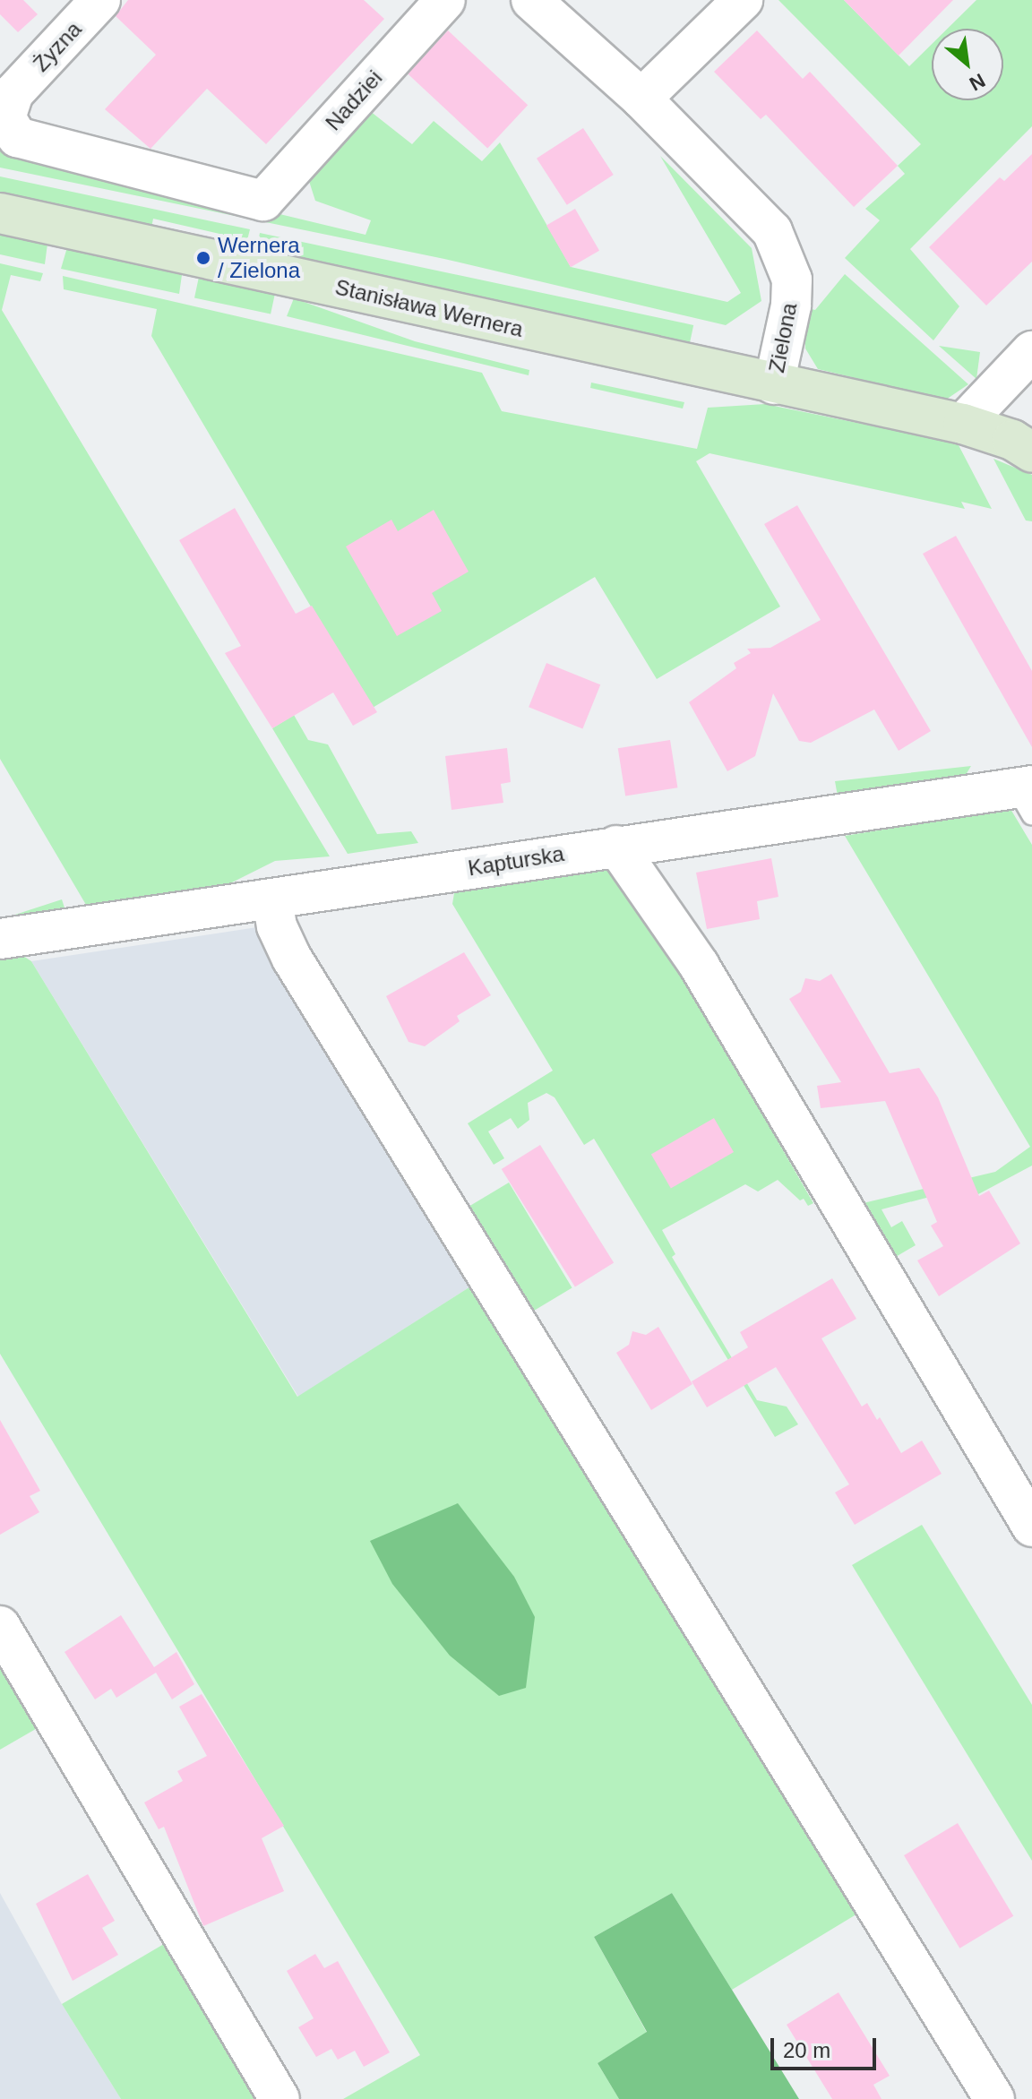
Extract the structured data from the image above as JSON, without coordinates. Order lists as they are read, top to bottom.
{
  "streets": {
    "street": [
      "Żyzna",
      "Nadziei",
      "Stanisława Wernera",
      "Zielona",
      "Kapturska"
    ]
  },
  "crossings": [
    ["Żyzna", "Nadziei"],
    ["Stanisława Wernera", "Zielona"]
  ],
  "places": ["Wernera / Zielona"],
  "scale_bar": "20 m",
  "north": "bottom right"
}
